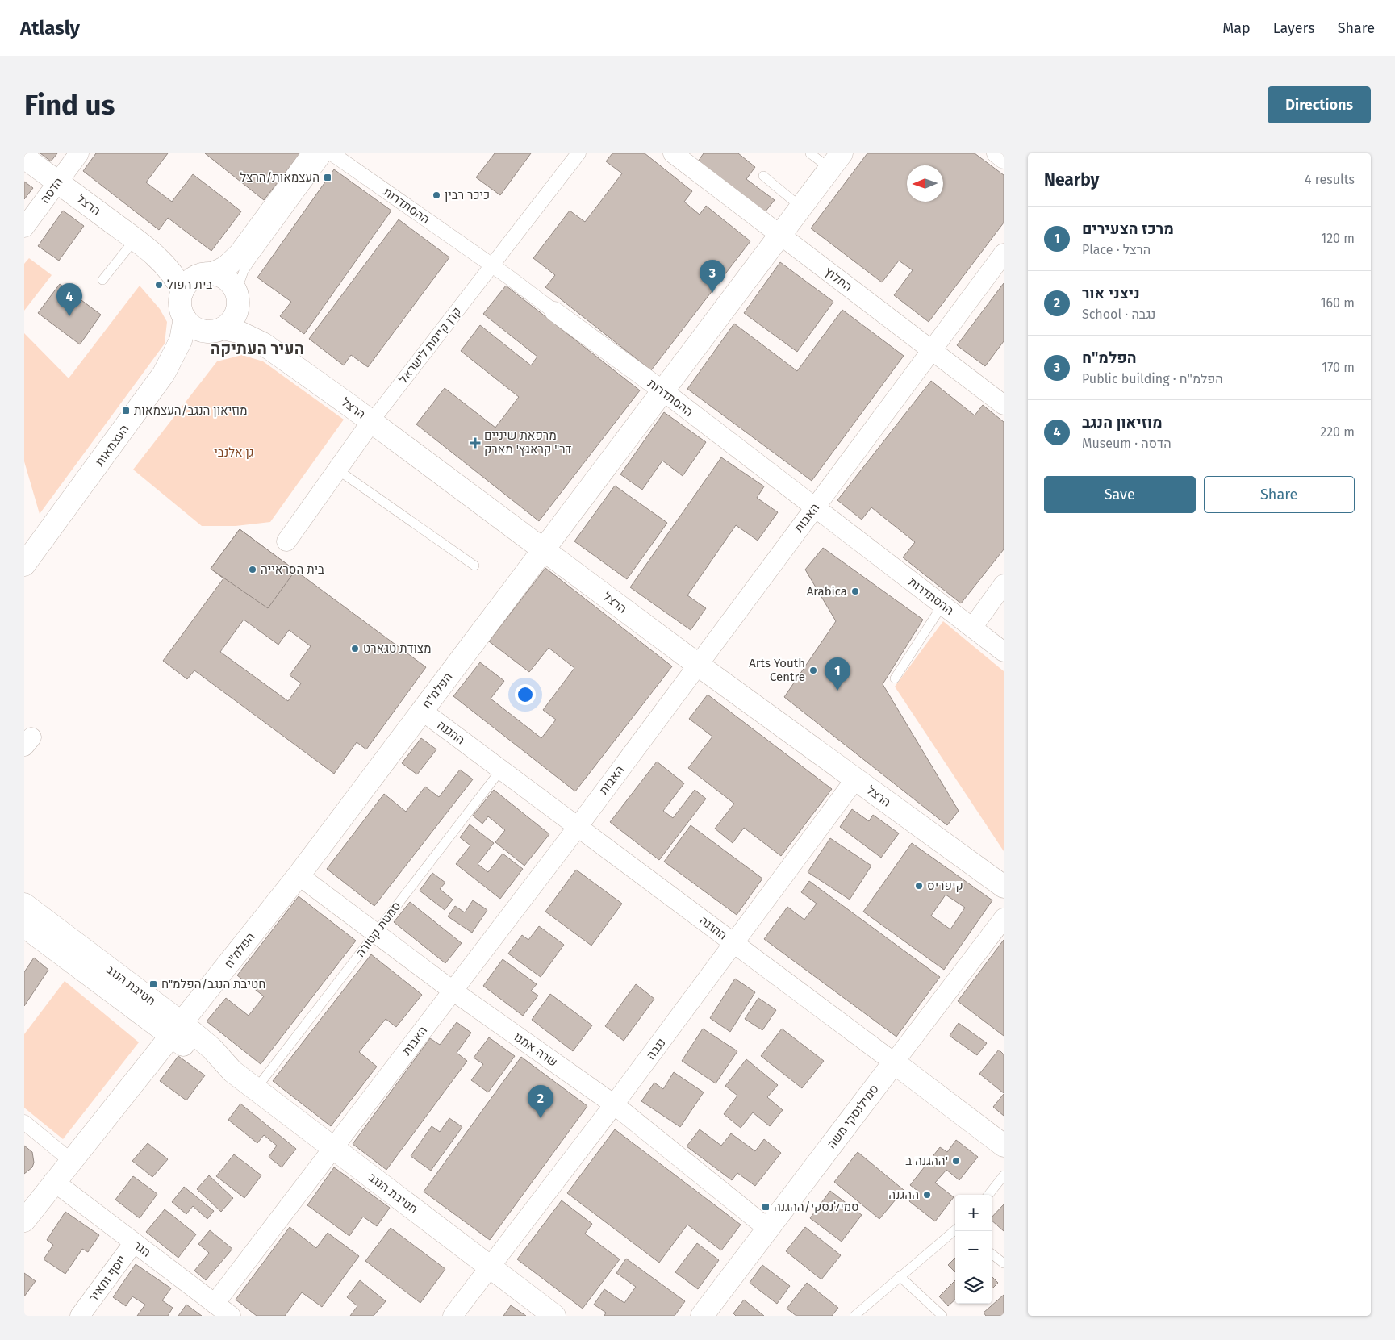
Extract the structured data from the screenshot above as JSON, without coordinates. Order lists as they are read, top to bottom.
{
  "streets": {
    "street": [
      "הדסה",
      "הרצל",
      "ההסתדרות",
      "החלוץ",
      "קרן קיימת לישראל",
      "העצמאות",
      "האבות",
      "הפלמ\"ח",
      "ההגנה",
      "חטיבת הנגב",
      "נגבה",
      "שרה אמנו",
      "סמילנסקי משה",
      "הגר",
      "יוסף ומאיר"
    ],
    "lane": ["סמטת קטורה"]
  },
  "crossings": [
    ["הדסה", "הרצל"],
    ["הרצל", "קרן קיימת לישראל"],
    ["הרצל", "העצמאות"],
    ["הרצל", "האבות"],
    ["הרצל", "הפלמ\"ח"],
    ["הרצל", "נגבה"],
    ["ההסתדרות", "קרן קיימת לישראל"],
    ["ההסתדרות", "האבות"],
    ["ההסתדרות", "הפלמ\"ח"],
    ["החלוץ", "האבות"],
    ["החלוץ", "הפלמ\"ח"],
    ["האבות", "ההגנה"],
    ["האבות", "חטיבת הנגב"],
    ["האבות", "שרה אמנו"],
    ["האבות", "הגר"],
    ["הפלמ\"ח", "ההגנה"],
    ["הפלמ\"ח", "חטיבת הנגב"],
    ["הפלמ\"ח", "שרה אמנו"],
    ["הפלמ\"ח", "הגר"],
    ["ההגנה", "סמטת קטורה"],
    ["ההגנה", "נגבה"],
    ["ההגנה", "סמילנסקי משה"],
    ["סמטת קטורה", "חטיבת הנגב"],
    ["סמטת קטורה", "שרה אמנו"],
    ["חטיבת הנגב", "נגבה"],
    ["נגבה", "שרה אמנו"],
    ["שרה אמנו", "סמילנסקי משה"],
    ["הגר", "יוסף ומאיר"]
  ],
  "districts": ["העיר העתיקה"],
  "parks": ["גן אלנבי"],
  "places": {
    "transit": [
      "העצמאות/הרצל",
      "מוזיאון הנגב/העצמאות",
      "חטיבת הנגב/הפלמ״ח",
      "סמילנסקי/ההגנה"
    ],
    "other": [
      "כיכר רבין",
      "בית הפול",
      "בית הסראייה",
      "Arabica",
      "מצודת טגארט",
      "Arts Youth Centre",
      "קיפריס",
      "ההגנה ב'",
      "ההגנה"
    ],
    "health": ["מרפאת שיניים דר\" קראגץ' מארק"]
  },
  "north": "left",
  "page": {
    "header": "Atlasly",
    "nav": ["Map", "Layers", "Share"],
    "buttons": [
      "Directions",
      ["Save", "Share"]
    ],
    "title": "Find us",
    "heading": ["Nearby", "4 results"],
    "list": [
      {
        "mark": "1",
        "name": "מרכז הצעירים",
        "note": "Place · הרצל",
        "value": "120 m"
      },
      {
        "mark": "2",
        "name": "ניצני אור",
        "note": "School · נגבה",
        "value": "160 m"
      },
      {
        "mark": "3",
        "name": "הפלמ\"ח",
        "note": "Public building · הפלמ\"ח",
        "value": "170 m"
      },
      {
        "mark": "4",
        "name": "מוזיאון הנגב",
        "note": "Museum · הדסה",
        "value": "220 m"
      }
    ],
    "pins": [
      "3",
      "4",
      "1",
      "2"
    ],
    "map_buttons": ["+", "−"]
  }
}
